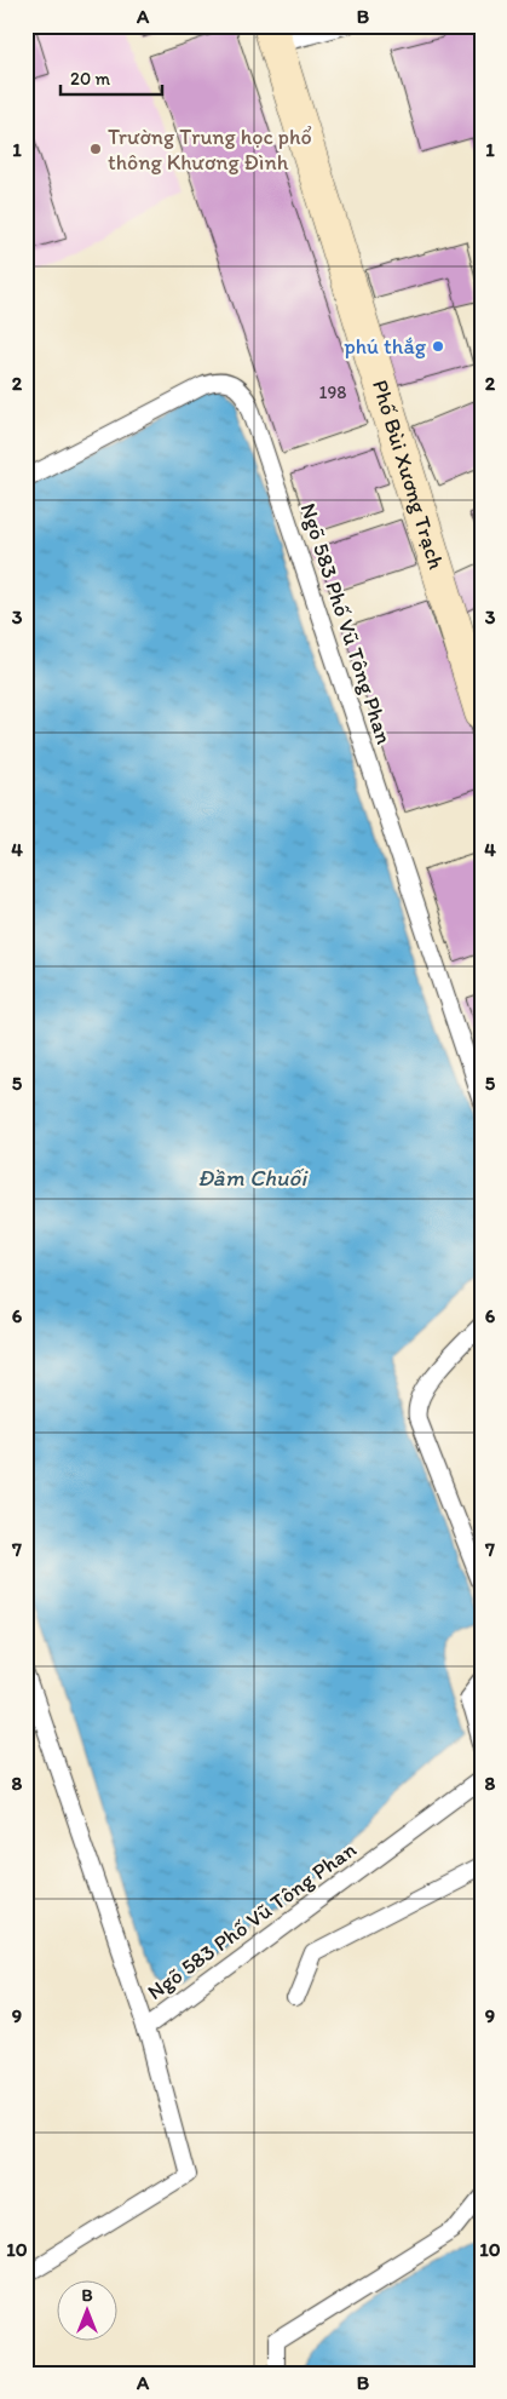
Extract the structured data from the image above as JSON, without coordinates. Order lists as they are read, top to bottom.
{
  "streets": {
    "street": ["Phố Bùi Xương Trạch"],
    "lane": ["Ngõ 583 Phố Vũ Tông Phan"]
  },
  "water": ["Đầm Chuối"],
  "places": ["Trường Trung học phổ thông Khương Đình", "phú thắg"],
  "house_numbers": ["198"],
  "scale_bar": "20 m",
  "north": "top",
  "grid": {
    "columns": ["A", "B"],
    "rows": [
      "1",
      "2",
      "3",
      "4",
      "5",
      "6",
      "7",
      "8",
      "9",
      "10"
    ]
  }
}
